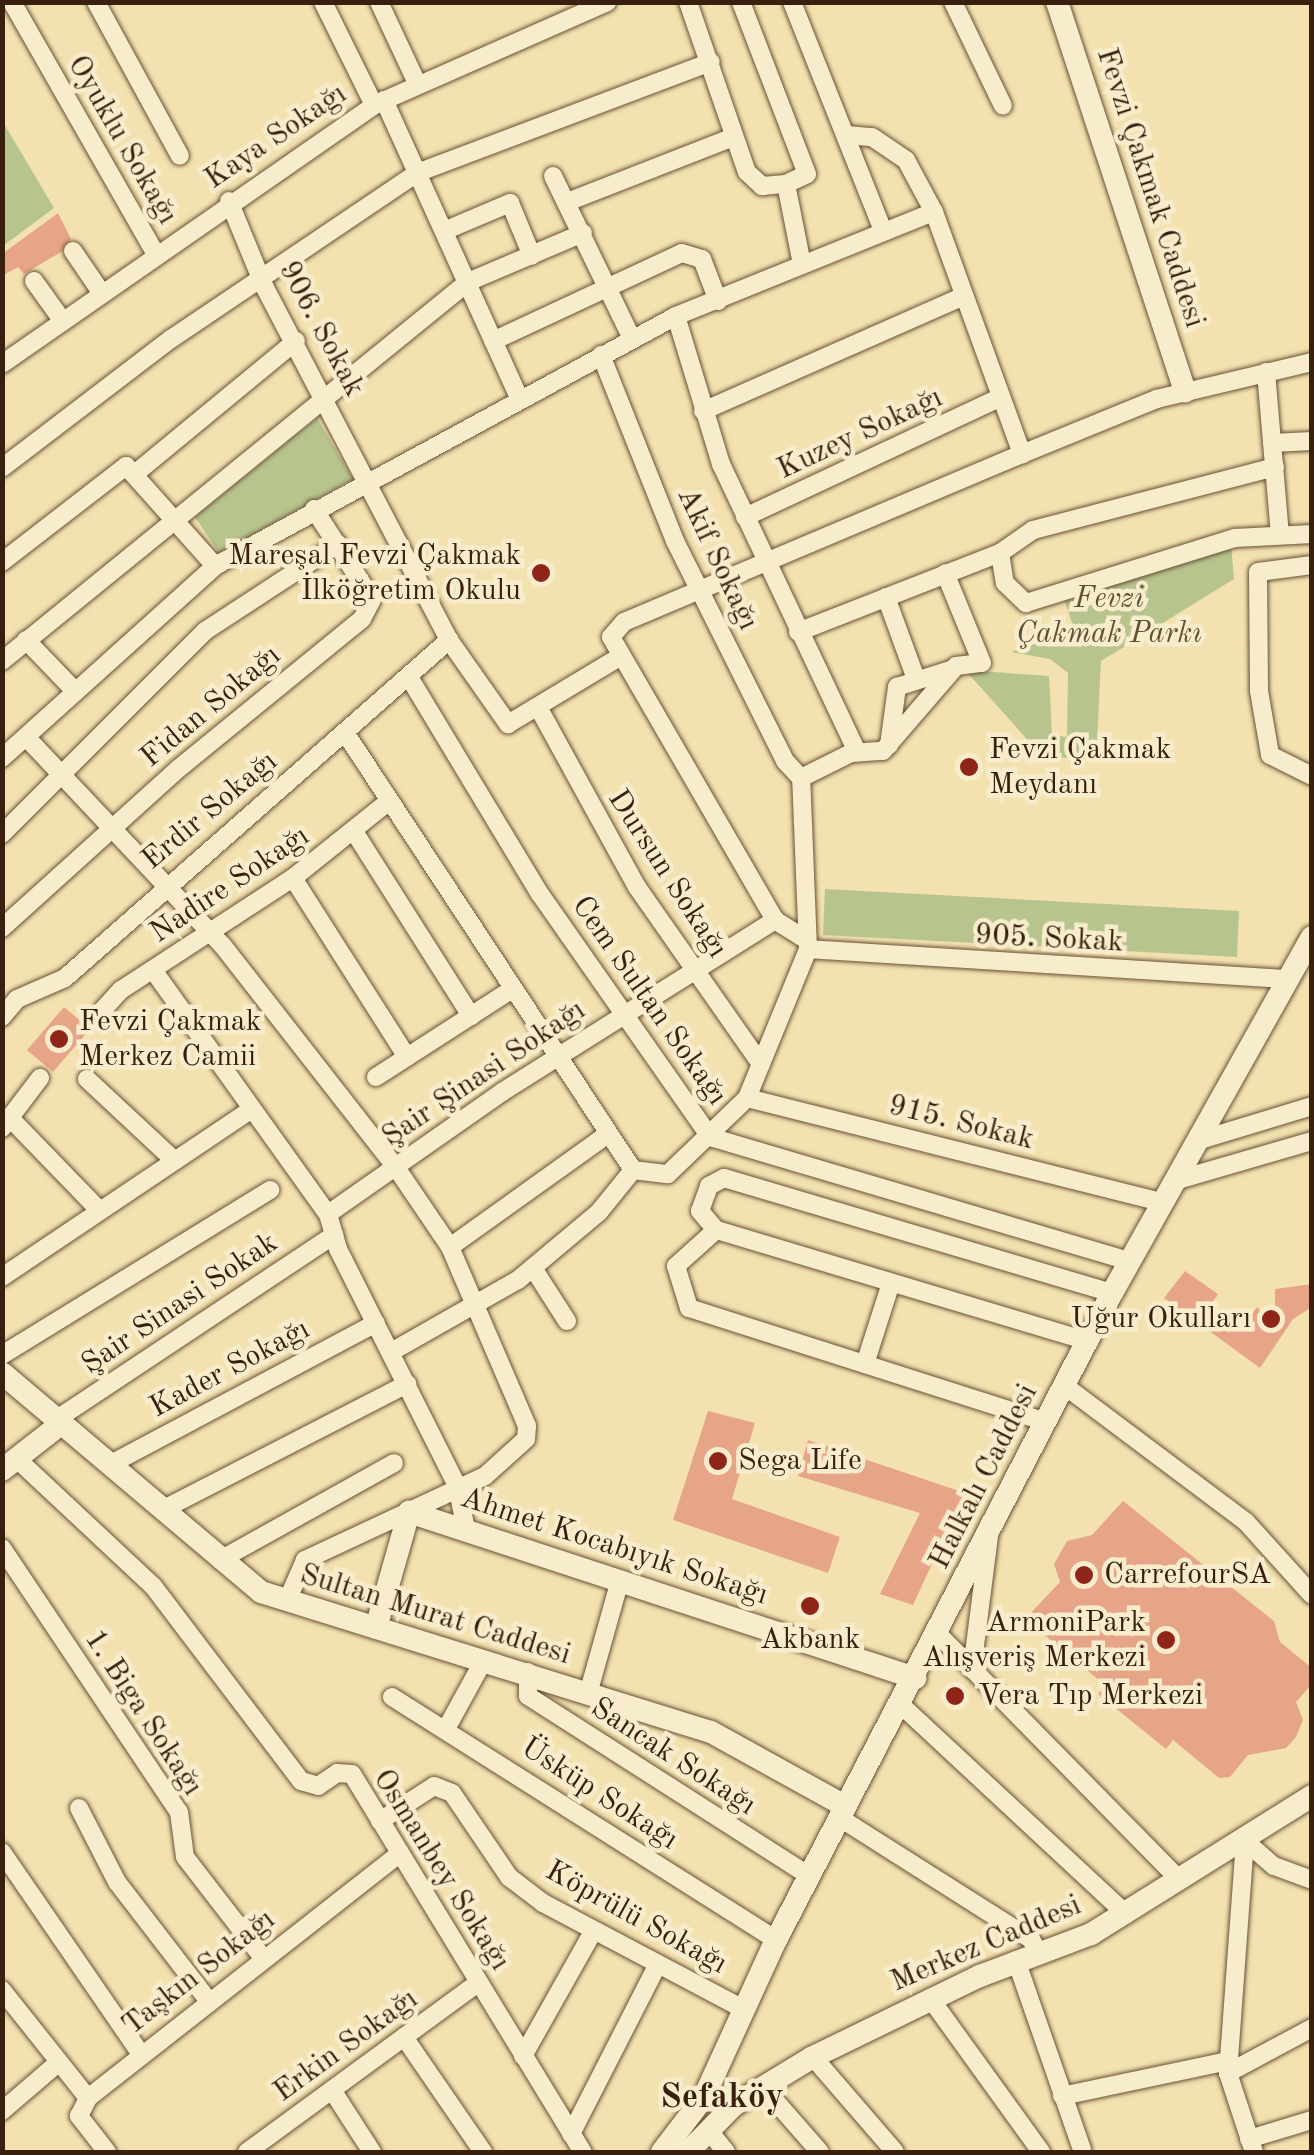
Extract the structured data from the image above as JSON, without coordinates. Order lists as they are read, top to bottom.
{
  "streets": {
    "street": [
      "Kaya Sokağı",
      "Oyuklu Sokağı",
      "Fevzi Çakmak Caddesi",
      "906. Sokak",
      "Kuzey Sokağı",
      "Akif Sokağı",
      "Fidan Sokağı",
      "Erdir Sokağı",
      "Dursun Sokağı",
      "Nadire Sokağı",
      "905. Sokak",
      "Cem Sultan Sokağı",
      "Şair Şinasi Sokağı",
      "915. Sokak",
      "Şair Sinasi Sokak",
      "Kader Sokağı",
      "Halkalı Caddesi",
      "Ahmet Kocabıyık Sokağı",
      "Sultan Murat Caddesi",
      "1. Biga Sokağı",
      "Sancak Sokağı",
      "Üsküp Sokağı",
      "Osmanbey Sokağı",
      "Köprülü Sokağı",
      "Merkez Caddesi",
      "Taşkın Sokağı",
      "Erkin Sokağı"
    ]
  },
  "crossings": [
    ["Kaya Sokağı", "Oyuklu Sokağı"],
    ["Kaya Sokağı", "906. Sokak"],
    ["906. Sokak", "Erdir Sokağı"],
    ["906. Sokak", "Dursun Sokağı"],
    ["Erdir Sokağı", "Cem Sultan Sokağı"],
    ["Dursun Sokağı", "Şair Şinasi Sokağı"],
    ["905. Sokak", "Halkalı Caddesi"],
    ["Cem Sultan Sokağı", "Şair Şinasi Sokağı"],
    ["Cem Sultan Sokağı", "Halkalı Caddesi"],
    ["915. Sokak", "Halkalı Caddesi"],
    ["Şair Sinasi Sokak", "Sultan Murat Caddesi"],
    ["Kader Sokağı", "Sultan Murat Caddesi"],
    ["Halkalı Caddesi", "Ahmet Kocabıyık Sokağı"],
    ["Halkalı Caddesi", "Sultan Murat Caddesi"],
    ["Halkalı Caddesi", "Sancak Sokağı"],
    ["Halkalı Caddesi", "Üsküp Sokağı"],
    ["Halkalı Caddesi", "Köprülü Sokağı"],
    ["Sultan Murat Caddesi", "Sancak Sokağı"],
    ["1. Biga Sokağı", "Taşkın Sokağı"],
    ["Osmanbey Sokağı", "Köprülü Sokağı"],
    ["Osmanbey Sokağı", "Taşkın Sokağı"],
    ["Osmanbey Sokağı", "Erkin Sokağı"]
  ],
  "districts": ["Sefaköy"],
  "parks": ["Fevzi Çakmak Parkı"],
  "places": [
    "Mareşal Fevzi Çakmak İlköğretim Okulu",
    "Fevzi Çakmak Meydanı",
    "Fevzi Çakmak Merkez Camii",
    "Uğur Okulları",
    "Sega Life",
    "CarrefourSA",
    "Akbank",
    "ArmoniPark Alışveriş Merkezi",
    "Vera Tıp Merkezi"
  ]
}
